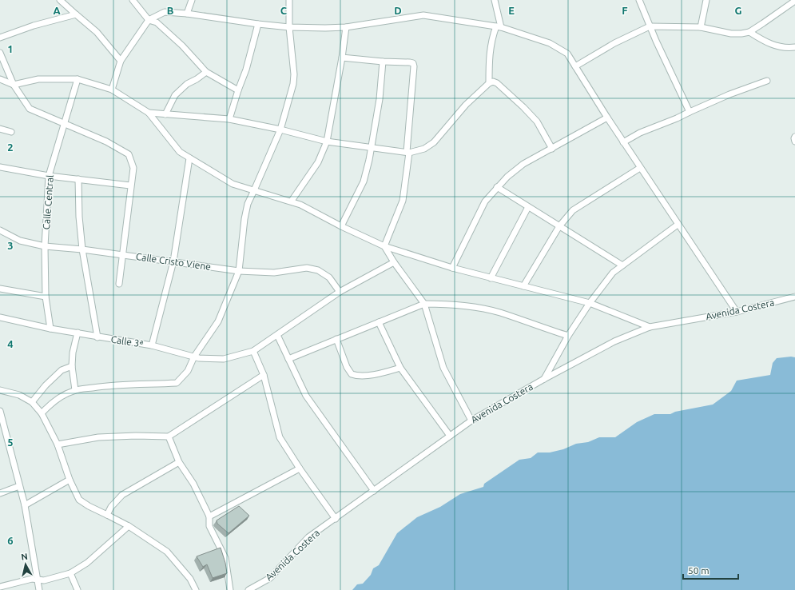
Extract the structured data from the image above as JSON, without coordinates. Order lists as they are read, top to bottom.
{
  "streets": {
    "street": [
      "Calle Central",
      "Calle Cristo Viene",
      "Avenida Costera",
      "Calle 3ª"
    ]
  },
  "crossings": [
    ["Calle Central", "Calle Cristo Viene"],
    ["Calle Central", "Calle 3ª"],
    ["Calle Cristo Viene", "Calle 3ª"]
  ],
  "scale_bar": "50 m",
  "north": "top",
  "grid": {
    "columns": [
      "A",
      "B",
      "C",
      "D",
      "E",
      "F",
      "G"
    ],
    "rows": [
      "1",
      "2",
      "3",
      "4",
      "5",
      "6"
    ]
  }
}
